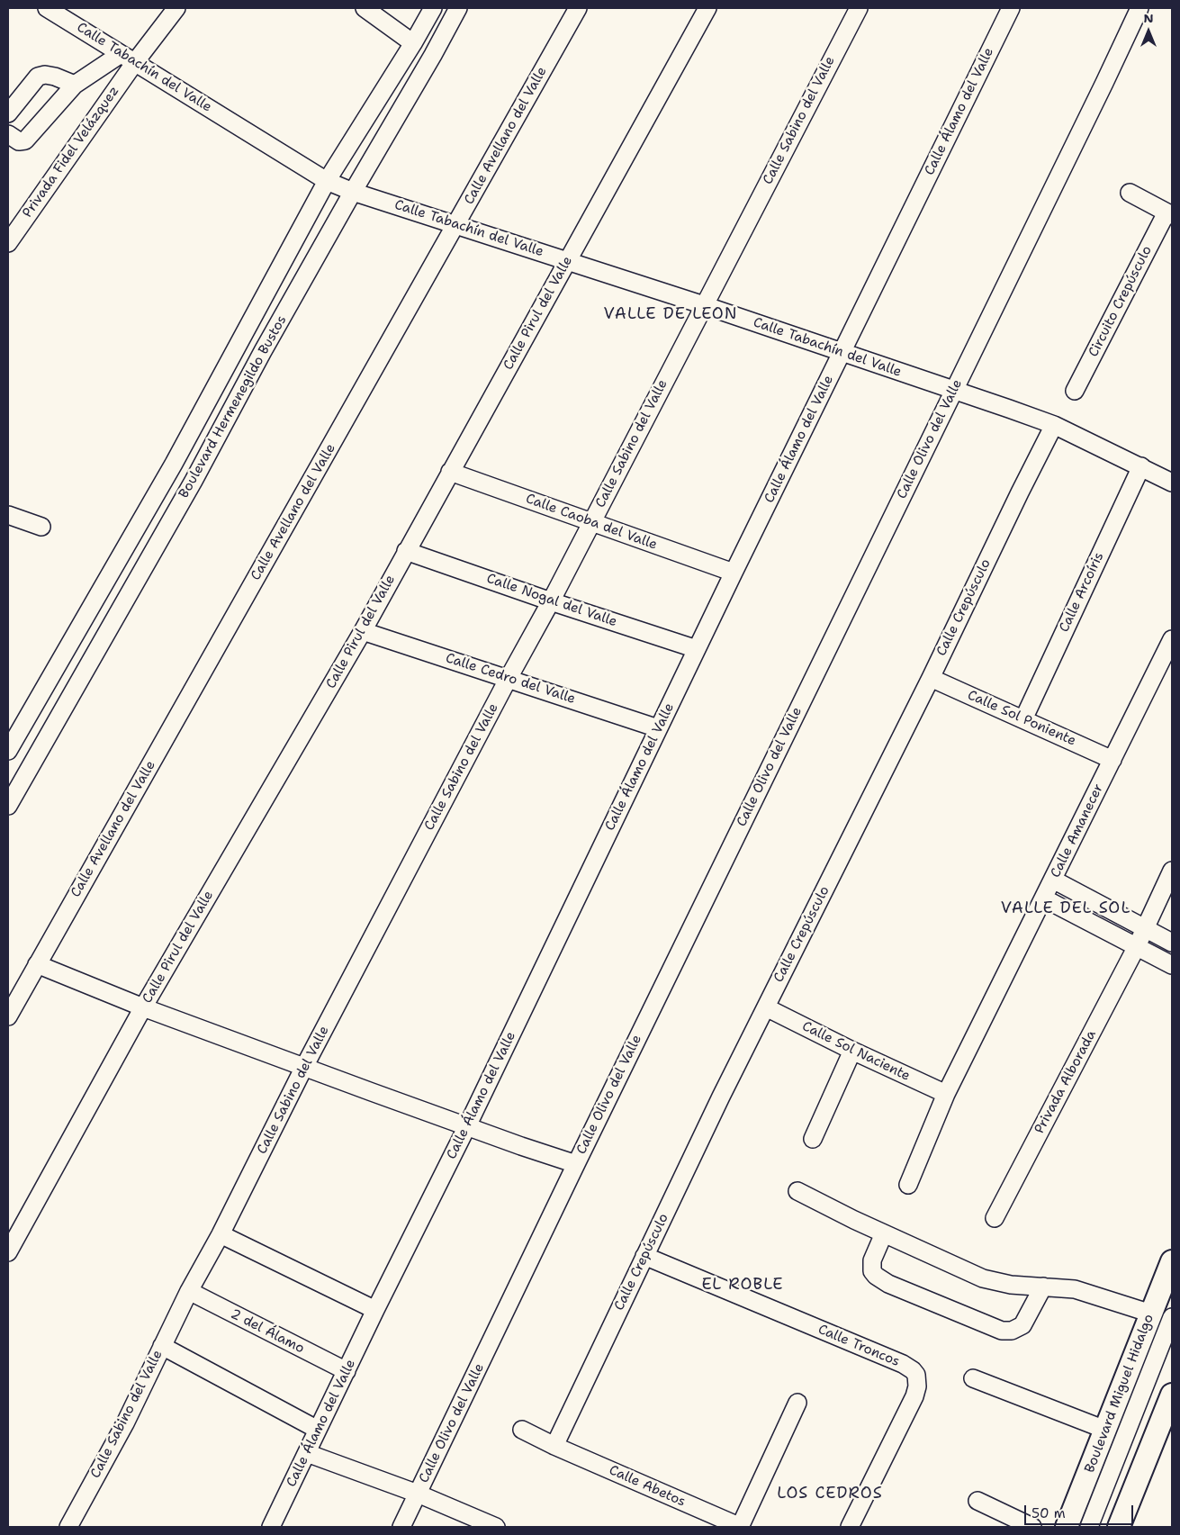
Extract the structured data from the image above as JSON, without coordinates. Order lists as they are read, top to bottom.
{
  "streets": {
    "main road": ["Boulevard Miguel Hidalgo"],
    "street": [
      "Calle Tabachín del Valle",
      "Calle Álamo del Valle",
      "Calle Sabino del Valle",
      "Calle Avellano del Valle",
      "Privada Fidel Velázquez",
      "Circuito Crepúsculo",
      "Calle Pirul del Valle",
      "Boulevard Hermenegildo Bustos",
      "Calle Olivo del Valle",
      "Calle Caoba del Valle",
      "Calle Arcoíris",
      "Calle Nogal del Valle",
      "Calle Crepúsculo",
      "Calle Cedro del Valle",
      "Calle Sol Poniente",
      "Calle Amanecer",
      "Calle Sol Naciente",
      "Privada Alborada",
      "2 del Álamo",
      "Calle Troncos",
      "Calle Abetos"
    ]
  },
  "crossings": [
    ["Calle Tabachín del Valle", "Calle Álamo del Valle"],
    ["Calle Tabachín del Valle", "Calle Sabino del Valle"],
    ["Calle Tabachín del Valle", "Calle Avellano del Valle"],
    ["Calle Tabachín del Valle", "Privada Fidel Velázquez"],
    ["Calle Tabachín del Valle", "Calle Pirul del Valle"],
    ["Calle Tabachín del Valle", "Boulevard Hermenegildo Bustos"],
    ["Calle Tabachín del Valle", "Calle Olivo del Valle"],
    ["Calle Tabachín del Valle", "Calle Arcoíris"],
    ["Calle Tabachín del Valle", "Calle Crepúsculo"],
    ["Calle Álamo del Valle", "Calle Caoba del Valle"],
    ["Calle Álamo del Valle", "Calle Nogal del Valle"],
    ["Calle Álamo del Valle", "Calle Cedro del Valle"],
    ["Calle Álamo del Valle", "2 del Álamo"],
    ["Calle Sabino del Valle", "Calle Caoba del Valle"],
    ["Calle Sabino del Valle", "Calle Nogal del Valle"],
    ["Calle Sabino del Valle", "Calle Cedro del Valle"],
    ["Calle Sabino del Valle", "2 del Álamo"],
    ["Calle Pirul del Valle", "Calle Caoba del Valle"],
    ["Calle Pirul del Valle", "Calle Nogal del Valle"],
    ["Calle Pirul del Valle", "Calle Cedro del Valle"],
    ["Calle Arcoíris", "Calle Sol Poniente"],
    ["Calle Crepúsculo", "Calle Sol Poniente"],
    ["Calle Crepúsculo", "Calle Sol Naciente"],
    ["Calle Crepúsculo", "Calle Troncos"],
    ["Calle Crepúsculo", "Calle Abetos"],
    ["Calle Sol Poniente", "Calle Amanecer"],
    ["Calle Amanecer", "Calle Sol Naciente"]
  ],
  "districts": [
    "VALLE DE LEON",
    "VALLE DEL SOL",
    "EL ROBLE",
    "LOS CEDROS"
  ],
  "scale_bar": "50 m",
  "north": "top"
}
